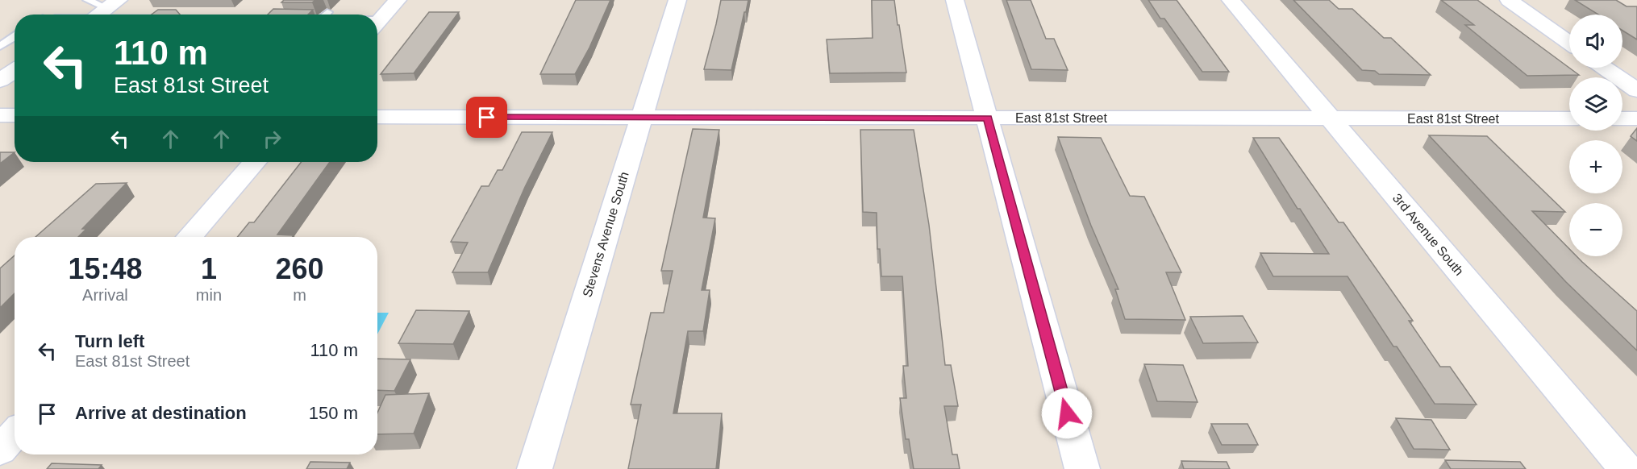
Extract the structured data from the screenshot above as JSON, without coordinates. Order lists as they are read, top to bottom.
{
  "streets": {
    "street": ["East 81st Street", "Stevens Avenue South", "3rd Avenue South"]
  },
  "crossings": [
    ["East 81st Street", "Stevens Avenue South"],
    ["East 81st Street", "3rd Avenue South"]
  ],
  "page": {
    "map_buttons": ["+", "−"],
    "turn": ["110 m", "East 81st Street"],
    "eta": [
      "15:48",
      "Arrival",
      "1",
      "min",
      "260",
      "m"
    ],
    "list": [
      {
        "name": "Turn left",
        "note": "East 81st Street",
        "value": "110 m"
      },
      {
        "name": "Arrive at destination",
        "value": "150 m"
      }
    ]
  }
}
